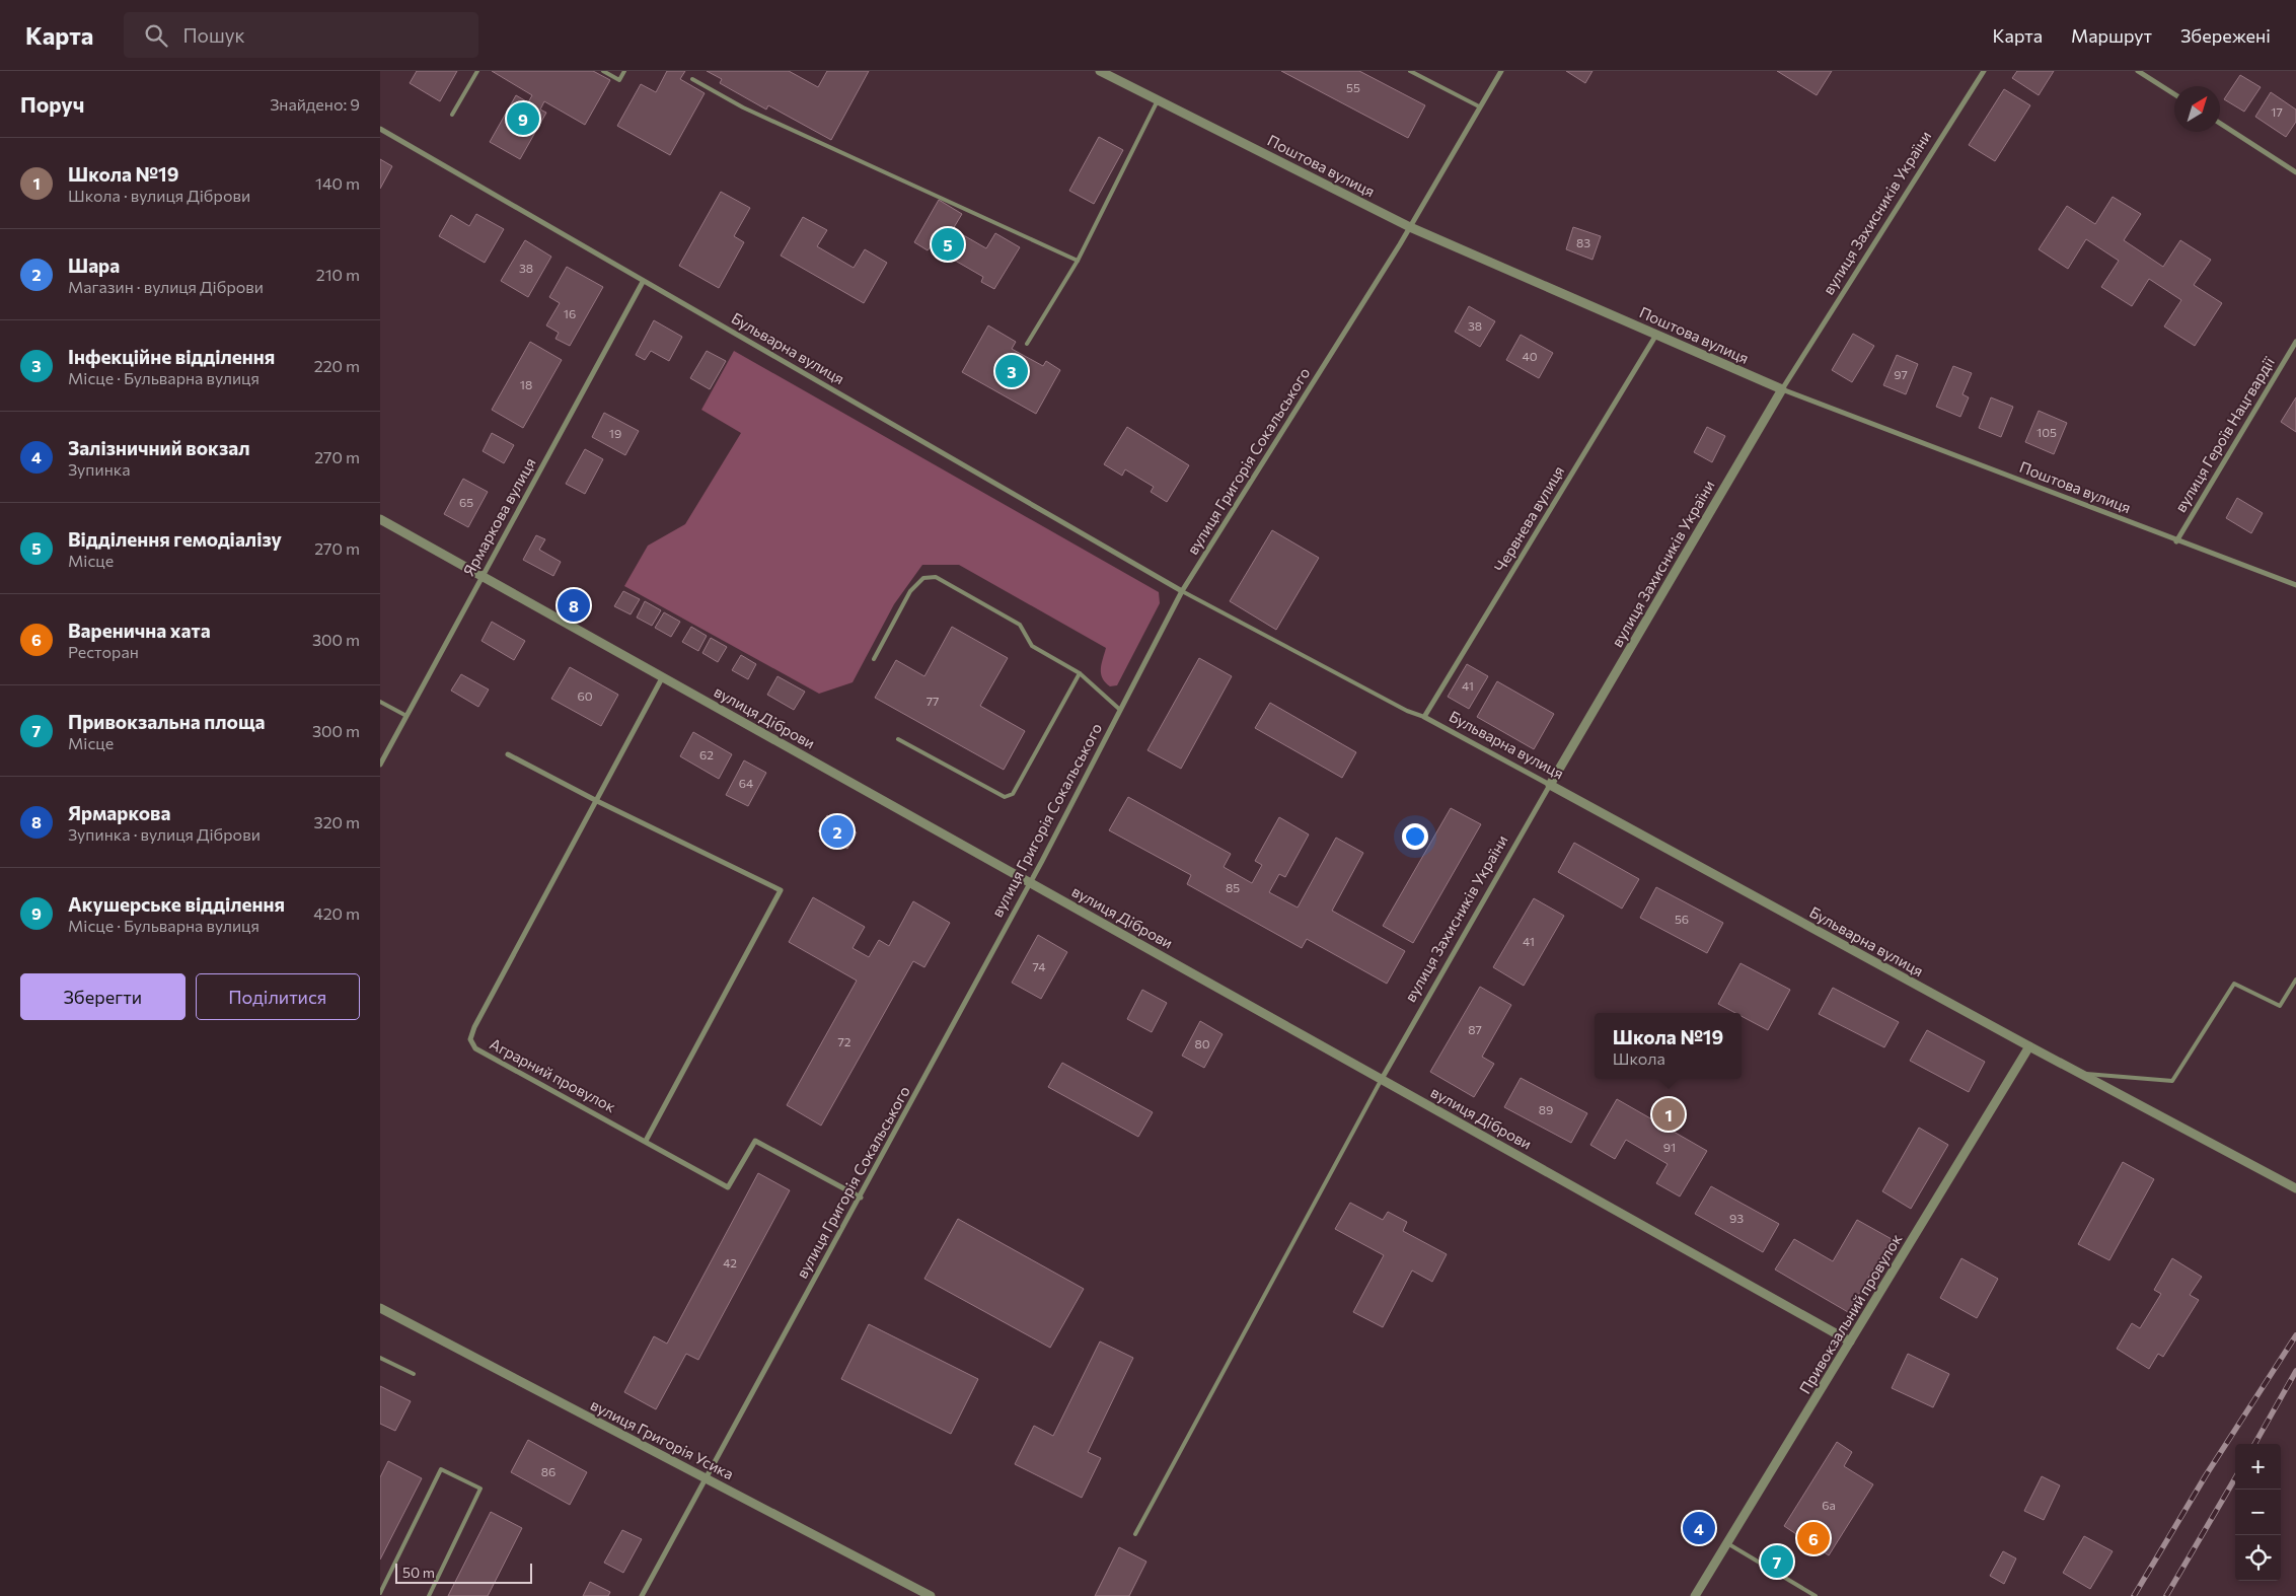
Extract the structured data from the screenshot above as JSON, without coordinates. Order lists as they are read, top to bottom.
{
  "streets": {
    "street": [
      "Поштова вулиця",
      "вулиця Захисників України",
      "Бульварна вулиця",
      "вулиця Героїв Нацгвардії",
      "вулиця Григорія Сокальського",
      "Ярмаркова вулиця",
      "Червнева вулиця",
      "вулиця Діброви",
      "Аграрний провулок",
      "Привокзальний провулок",
      "вулиця Григорія Усика"
    ]
  },
  "crossings": [
    ["Поштова вулиця", "вулиця Захисників України"],
    ["Поштова вулиця", "вулиця Героїв Нацгвардії"],
    ["Поштова вулиця", "вулиця Григорія Сокальського"],
    ["Поштова вулиця", "Червнева вулиця"],
    ["вулиця Захисників України", "Бульварна вулиця"],
    ["вулиця Захисників України", "вулиця Діброви"],
    ["Бульварна вулиця", "вулиця Григорія Сокальського"],
    ["Бульварна вулиця", "Ярмаркова вулиця"],
    ["Бульварна вулиця", "Червнева вулиця"],
    ["Бульварна вулиця", "Привокзальний провулок"],
    ["вулиця Григорія Сокальського", "вулиця Діброви"],
    ["вулиця Григорія Сокальського", "Аграрний провулок"],
    ["вулиця Григорія Сокальського", "вулиця Григорія Усика"],
    ["Ярмаркова вулиця", "вулиця Діброви"],
    ["вулиця Діброви", "Аграрний провулок"],
    ["вулиця Діброви", "Привокзальний провулок"]
  ],
  "house_numbers": [
    "55",
    "17",
    "83",
    "38",
    "16",
    "38",
    "40",
    "97",
    "18",
    "105",
    "19",
    "65",
    "41",
    "60",
    "77",
    "62",
    "64",
    "85",
    "56",
    "41",
    "74",
    "87",
    "72",
    "80",
    "89",
    "91",
    "93",
    "42",
    "86",
    "6а"
  ],
  "scale_bar": "50 m",
  "north": "top right",
  "page": {
    "header": "Карта",
    "search": "Пошук",
    "nav": ["Карта", "Маршрут", "Збережені"],
    "heading": ["Поруч", "Знайдено: 9"],
    "pins": [
      "9",
      "5",
      "3",
      "8",
      "2",
      "1",
      "4",
      "6",
      "7"
    ],
    "list": [
      {
        "mark": "1",
        "name": "Школа №19",
        "note": "Школа · вулиця Діброви",
        "value": "140 m"
      },
      {
        "mark": "2",
        "name": "Шара",
        "note": "Магазин · вулиця Діброви",
        "value": "210 m"
      },
      {
        "mark": "3",
        "name": "Інфекційне відділення",
        "note": "Місце · Бульварна вулиця",
        "value": "220 m"
      },
      {
        "mark": "4",
        "name": "Залізничний вокзал",
        "note": "Зупинка",
        "value": "270 m"
      },
      {
        "mark": "5",
        "name": "Відділення гемодіалізу",
        "note": "Місце",
        "value": "270 m"
      },
      {
        "mark": "6",
        "name": "Варенична хата",
        "note": "Ресторан",
        "value": "300 m"
      },
      {
        "mark": "7",
        "name": "Привокзальна площа",
        "note": "Місце",
        "value": "300 m"
      },
      {
        "mark": "8",
        "name": "Ярмаркова",
        "note": "Зупинка · вулиця Діброви",
        "value": "320 m"
      },
      {
        "mark": "9",
        "name": "Акушерське відділення",
        "note": "Місце · Бульварна вулиця",
        "value": "420 m"
      }
    ],
    "buttons": ["Зберегти", "Поділитися"],
    "popup": ["Школа №19", "Школа"],
    "map_buttons": ["+", "−"],
    "scale": "50 m"
  }
}
